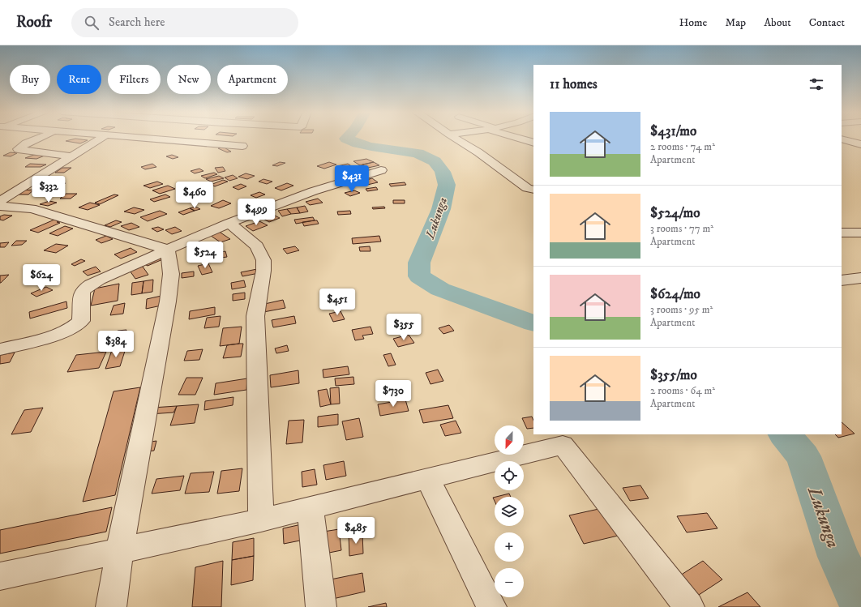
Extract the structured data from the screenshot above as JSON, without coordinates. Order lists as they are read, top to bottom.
{
  "water": ["Lukunga"],
  "north": "bottom",
  "page": {
    "header": "Roofr",
    "search": "Search here",
    "nav": [
      "Home",
      "Map",
      "About",
      "Contact"
    ],
    "chip": [
      "Buy",
      "Rent",
      "Filters",
      "New",
      "Apartment"
    ],
    "heading": "11 homes",
    "list": [
      {
        "name": "$431/mo",
        "note": "2 rooms · 74 m² · Apartment"
      },
      {
        "name": "$524/mo",
        "note": "3 rooms · 77 m² · Apartment"
      },
      {
        "name": "$624/mo",
        "note": "3 rooms · 95 m² · Apartment"
      },
      {
        "name": "$355/mo",
        "note": "2 rooms · 64 m² · Apartment"
      }
    ],
    "price": [
      "$431",
      "$332",
      "$460",
      "$499",
      "$524",
      "$624",
      "$451",
      "$355",
      "$384",
      "$730",
      "$485"
    ],
    "map_buttons": ["+", "−"]
  }
}
